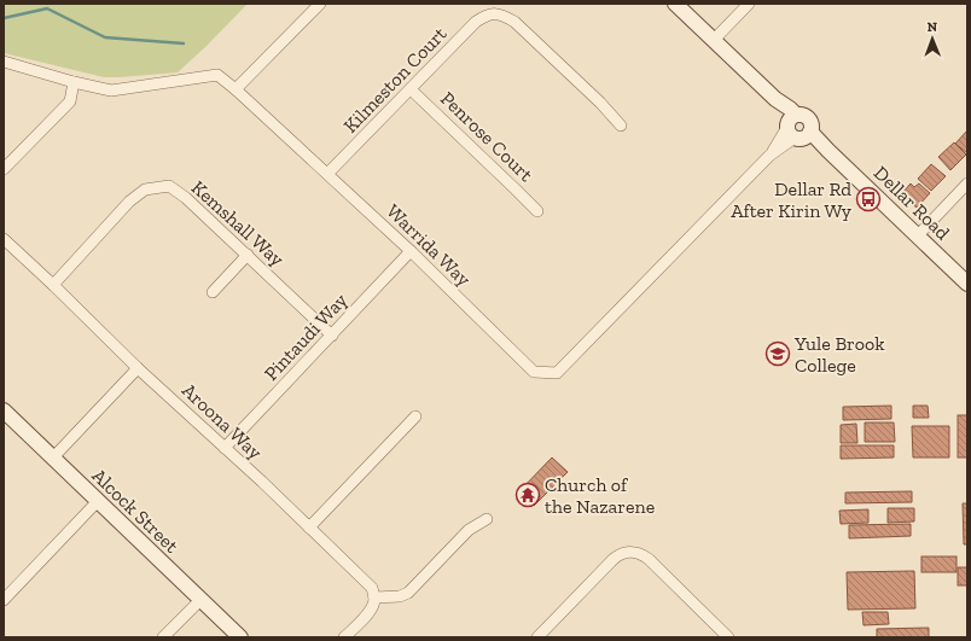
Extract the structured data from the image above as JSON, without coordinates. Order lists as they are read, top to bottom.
{
  "streets": {
    "main road": ["Dellar Road", "Alcock Street"],
    "street": [
      "Kilmeston Court",
      "Penrose Court",
      "Kemshall Way",
      "Warrida Way",
      "Pintaudi Way",
      "Aroona Way"
    ]
  },
  "crossings": [
    ["Kilmeston Court", "Penrose Court"],
    ["Kilmeston Court", "Warrida Way"],
    ["Dellar Road", "Warrida Way"],
    ["Kemshall Way", "Pintaudi Way"],
    ["Kemshall Way", "Aroona Way"],
    ["Warrida Way", "Pintaudi Way"],
    ["Pintaudi Way", "Aroona Way"]
  ],
  "places": {
    "bus stop": ["Dellar Rd After Kirin Wy"],
    "school or university": ["Yule Brook College"],
    "temple": ["Church of the Nazarene"]
  },
  "north": "top"
}
